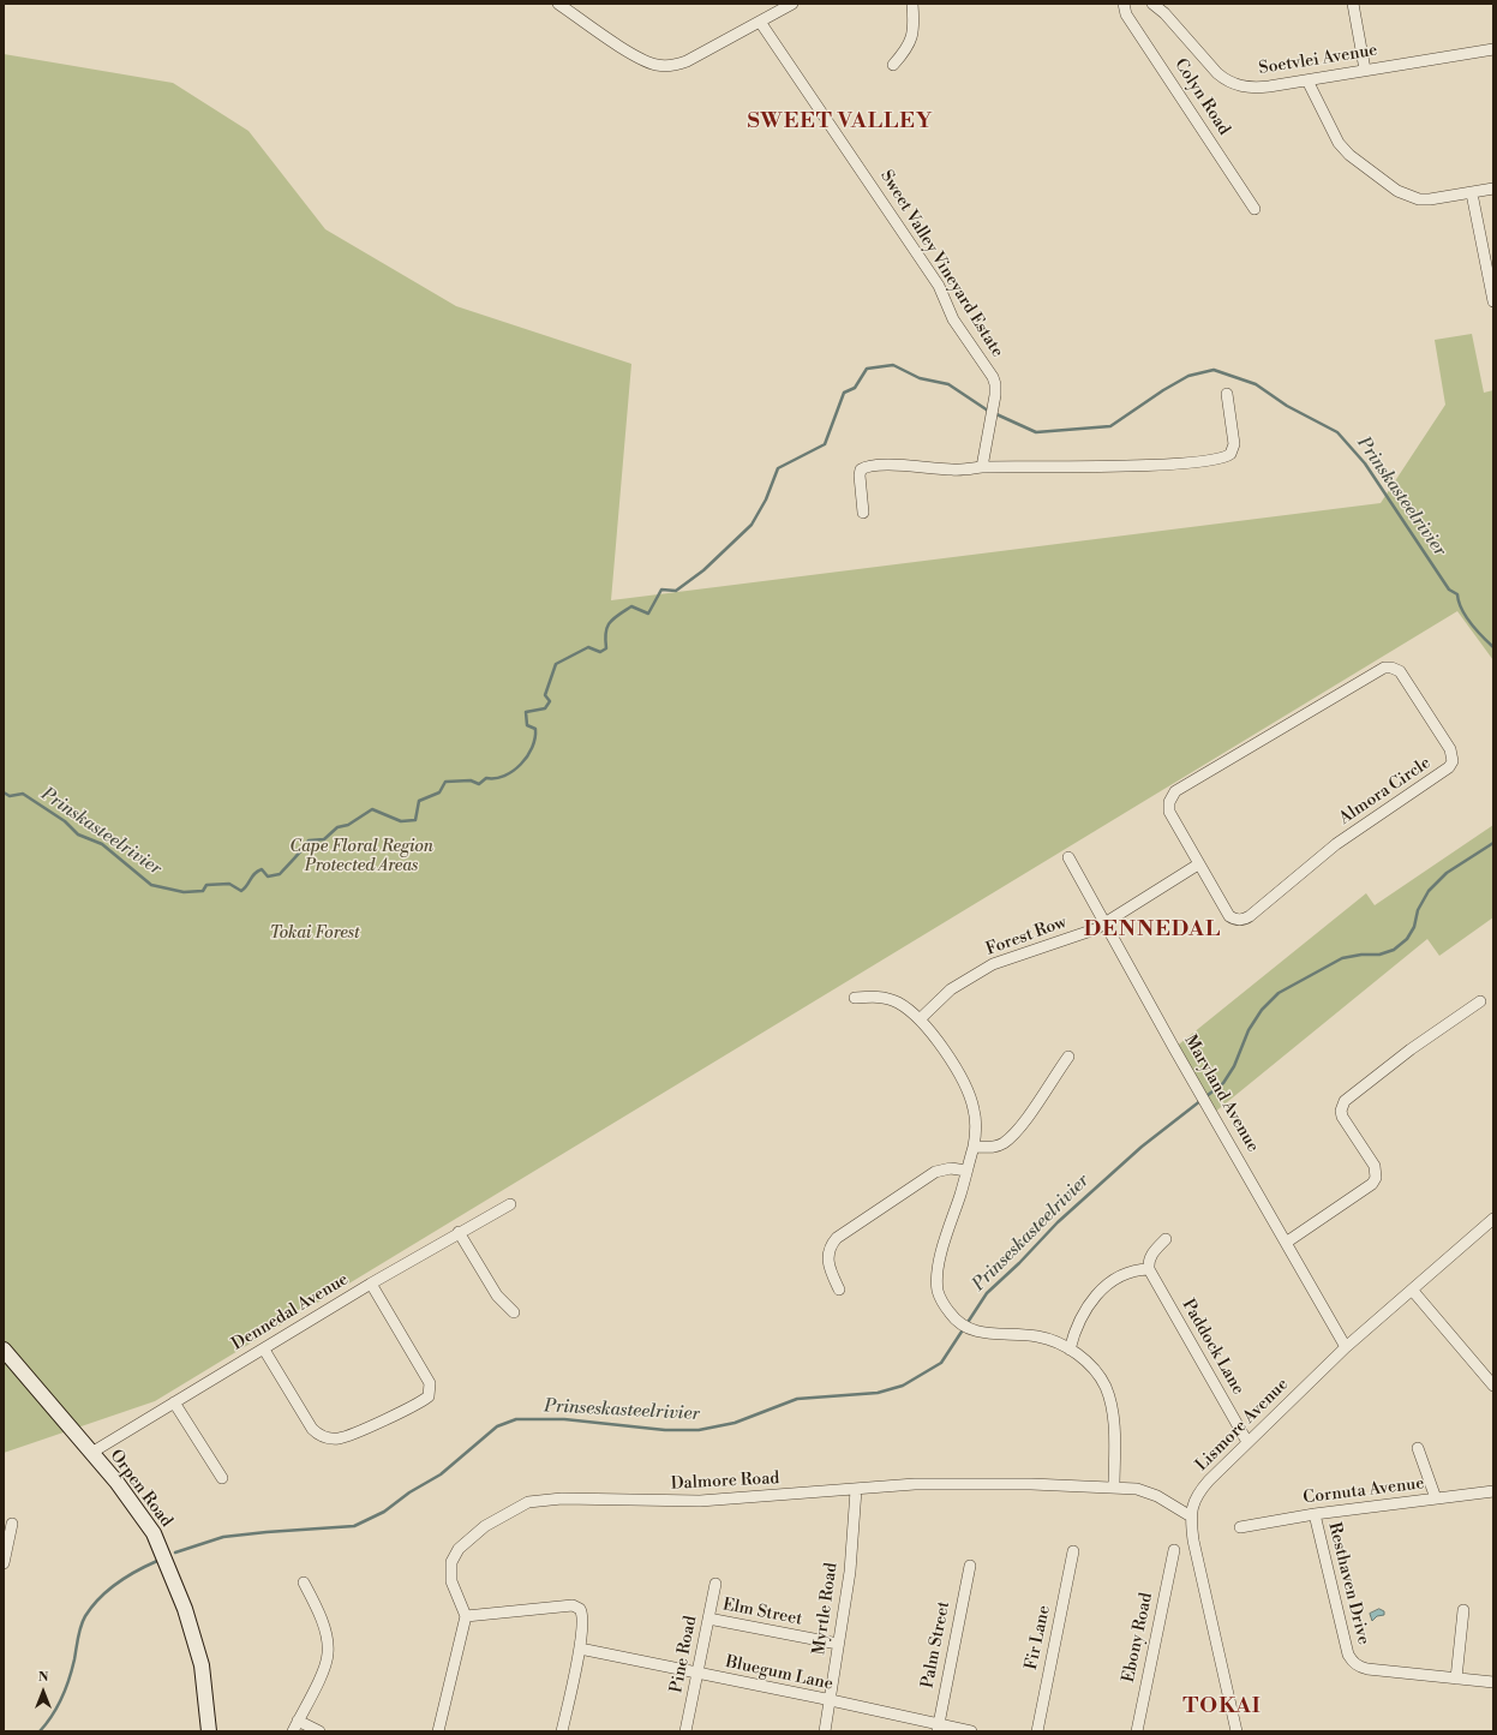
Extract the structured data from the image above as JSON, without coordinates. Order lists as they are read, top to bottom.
{
  "streets": {
    "main road": ["Orpen Road"],
    "street": [
      "Soetvlei Avenue",
      "Colyn Road",
      "Sweet Valley Vineyard Estate",
      "Almora Circle",
      "Forest Row",
      "Maryland Avenue",
      "Dennedal Avenue",
      "Paddock Lane",
      "Lismore Avenue",
      "Dalmore Road",
      "Cornuta Avenue",
      "Resthaven Drive",
      "Myrtle Road",
      "Elm Street",
      "Fir Lane",
      "Ebony Road",
      "Palm Street",
      "Pine Road",
      "Bluegum Lane"
    ]
  },
  "crossings": [
    ["Almora Circle", "Forest Row"],
    ["Forest Row", "Maryland Avenue"],
    ["Maryland Avenue", "Lismore Avenue"],
    ["Dennedal Avenue", "Orpen Road"],
    ["Paddock Lane", "Lismore Avenue"],
    ["Lismore Avenue", "Dalmore Road"],
    ["Dalmore Road", "Myrtle Road"],
    ["Cornuta Avenue", "Resthaven Drive"],
    ["Myrtle Road", "Elm Street"],
    ["Myrtle Road", "Bluegum Lane"],
    ["Elm Street", "Pine Road"],
    ["Palm Street", "Bluegum Lane"],
    ["Pine Road", "Bluegum Lane"]
  ],
  "districts": ["SWEET VALLEY", "DENNEDAL", "TOKAI"],
  "water": ["Prinskasteelrivier", "Prinseskasteelrivier"],
  "parks": ["Cape Floral Region Protected Areas", "Tokai Forest"],
  "north": "top"
}
